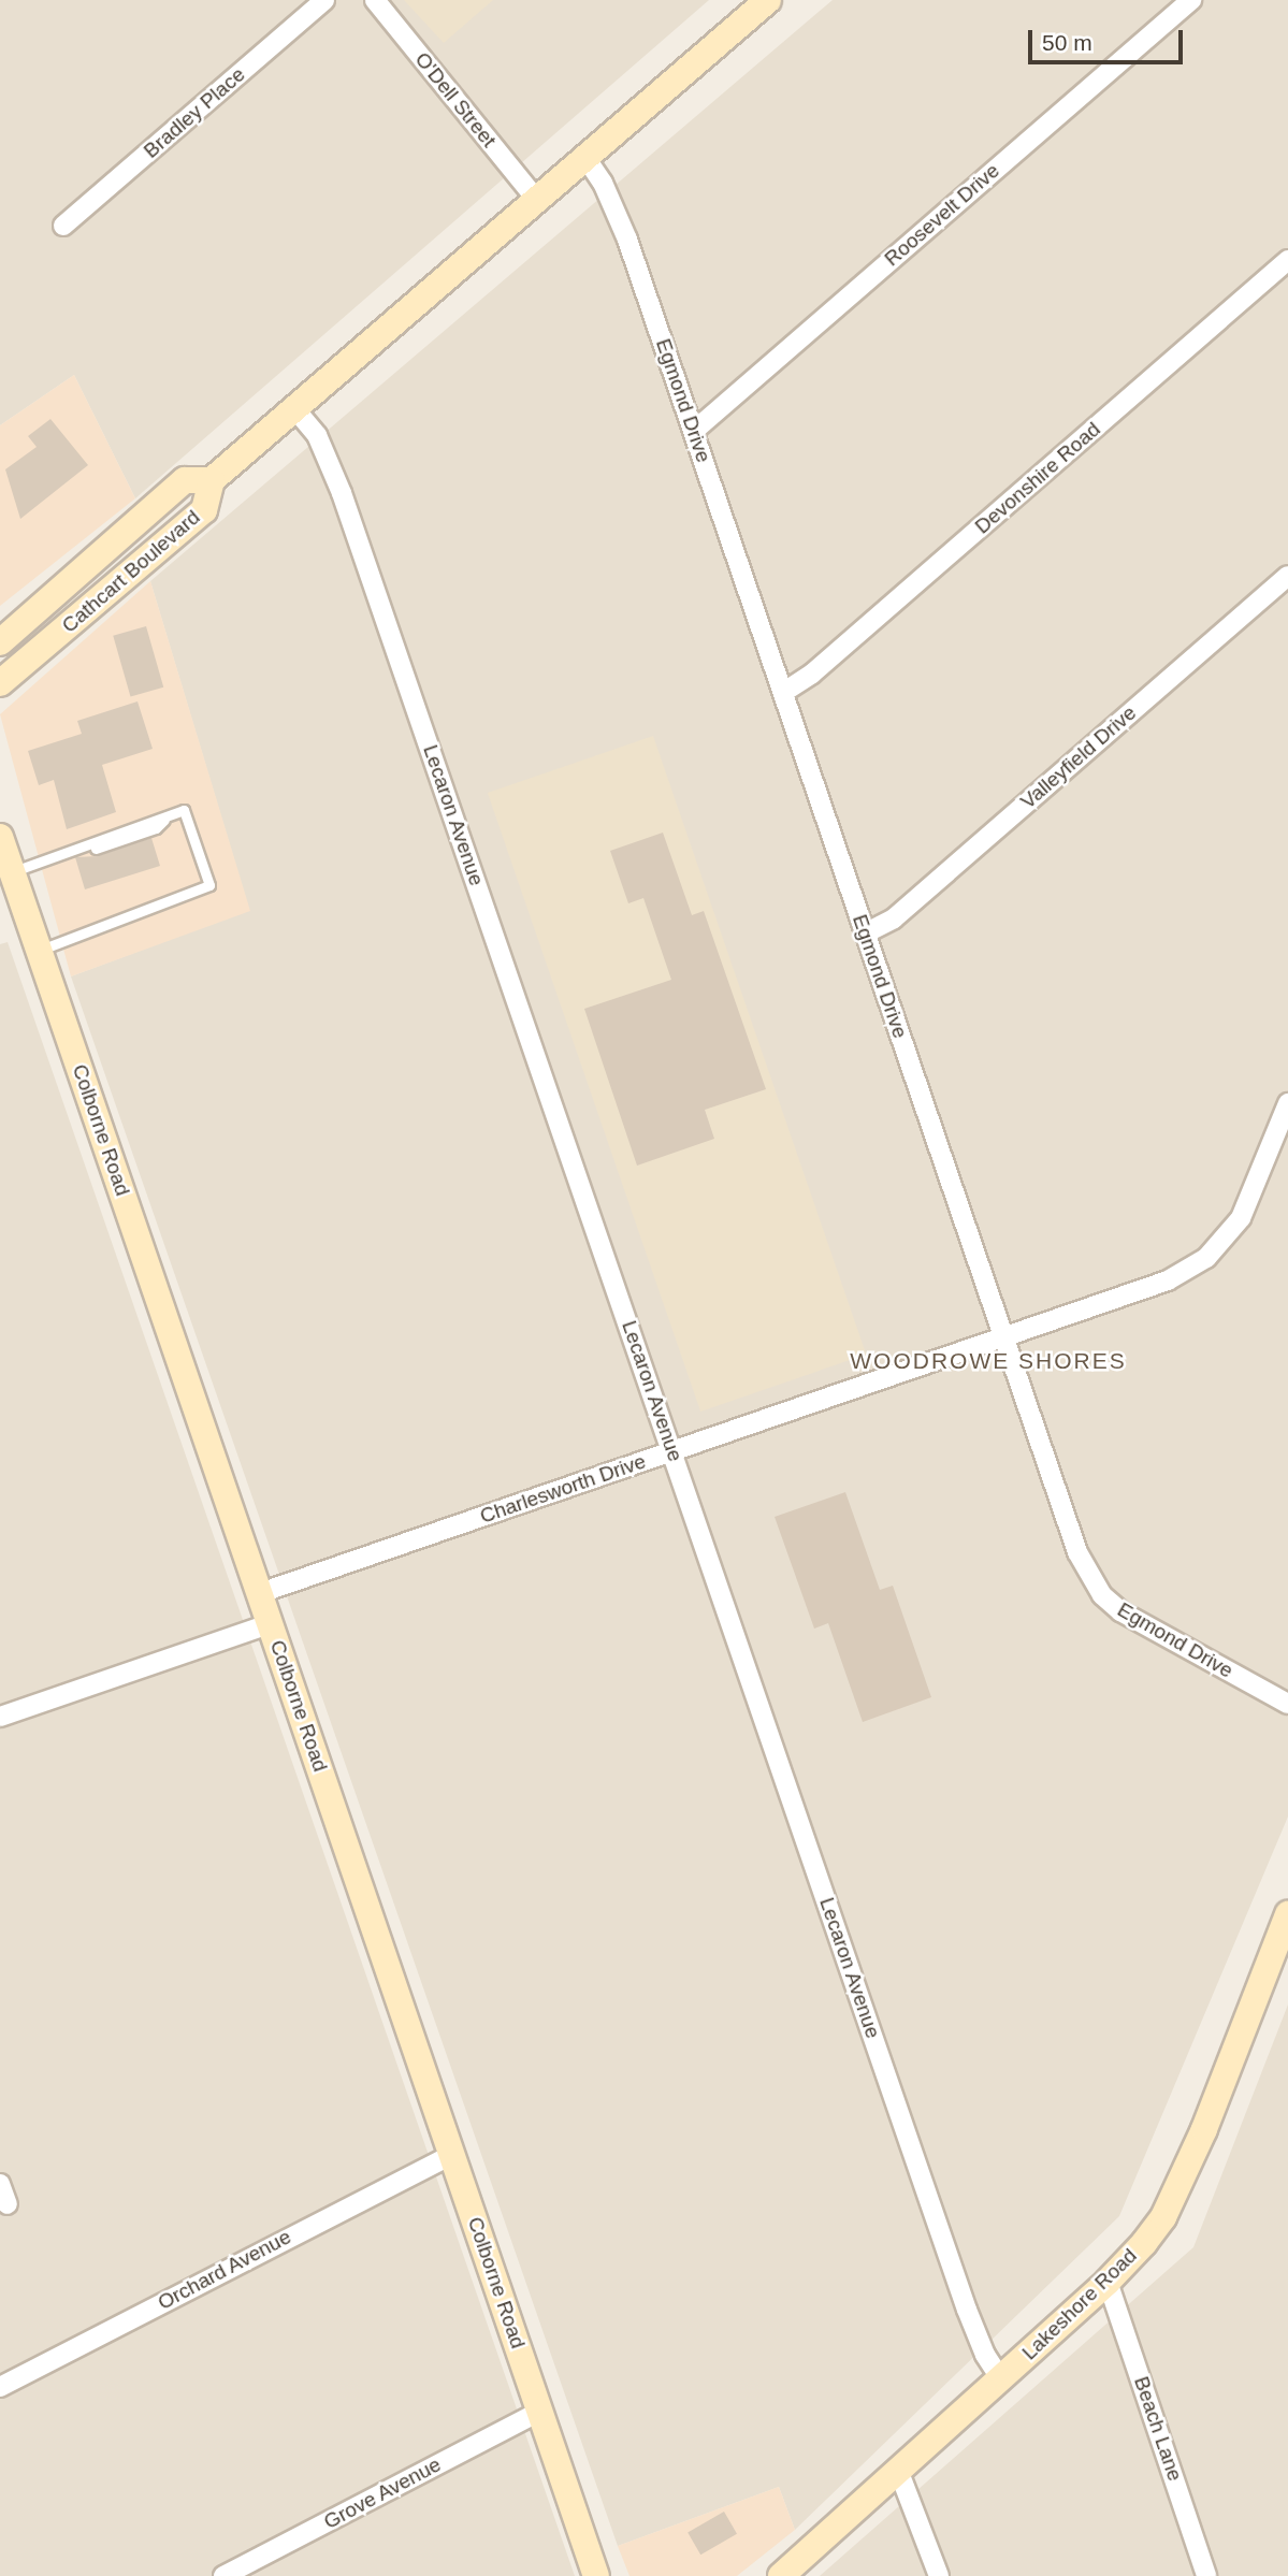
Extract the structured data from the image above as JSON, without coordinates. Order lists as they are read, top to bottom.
{
  "streets": {
    "street": [
      "O'Dell Street",
      "Bradley Place",
      "Roosevelt Drive",
      "Egmond Drive",
      "Devonshire Road",
      "Cathcart Boulevard",
      "Valleyfield Drive",
      "Lecaron Avenue",
      "Colborne Road",
      "Charlesworth Drive",
      "Orchard Avenue",
      "Lakeshore Road",
      "Beach Lane",
      "Grove Avenue"
    ]
  },
  "crossings": [
    ["Roosevelt Drive", "Egmond Drive"],
    ["Egmond Drive", "Devonshire Road"],
    ["Egmond Drive", "Valleyfield Drive"],
    ["Egmond Drive", "Charlesworth Drive"],
    ["Lecaron Avenue", "Charlesworth Drive"],
    ["Lecaron Avenue", "Lakeshore Road"],
    ["Colborne Road", "Charlesworth Drive"],
    ["Colborne Road", "Orchard Avenue"],
    ["Colborne Road", "Grove Avenue"],
    ["Lakeshore Road", "Beach Lane"]
  ],
  "districts": ["WOODROWE SHORES"],
  "scale_bar": "50 m"
}
